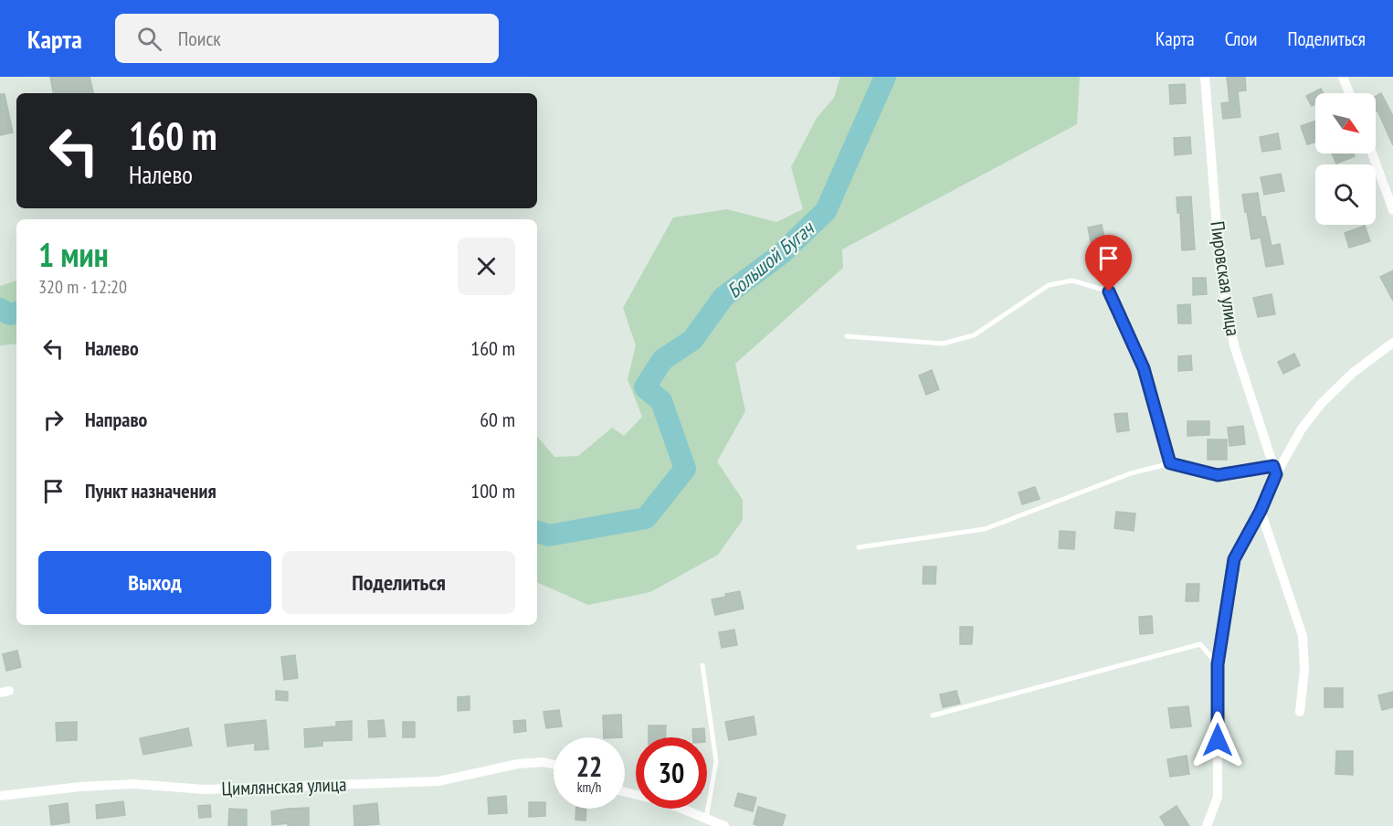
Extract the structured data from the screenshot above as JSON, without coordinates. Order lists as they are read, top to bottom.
{
  "streets": {
    "street": ["Пировская улица", "Цимлянская улица"]
  },
  "water": ["Большой Бугач"],
  "north": "bottom right",
  "page": {
    "header": "Карта",
    "search": "Поиск",
    "nav": ["Карта", "Слои", "Поделиться"],
    "turn": ["160 m", "Налево"],
    "heading": ["1 мин", "320 m · 12:20"],
    "list": [
      {
        "name": "Налево",
        "value": "160 m"
      },
      {
        "name": "Направо",
        "value": "60 m"
      },
      {
        "name": "Пункт назначения",
        "value": "100 m"
      }
    ],
    "buttons": ["Выход", "Поделиться"],
    "speed": "22 km/h",
    "limit": "30"
  }
}
